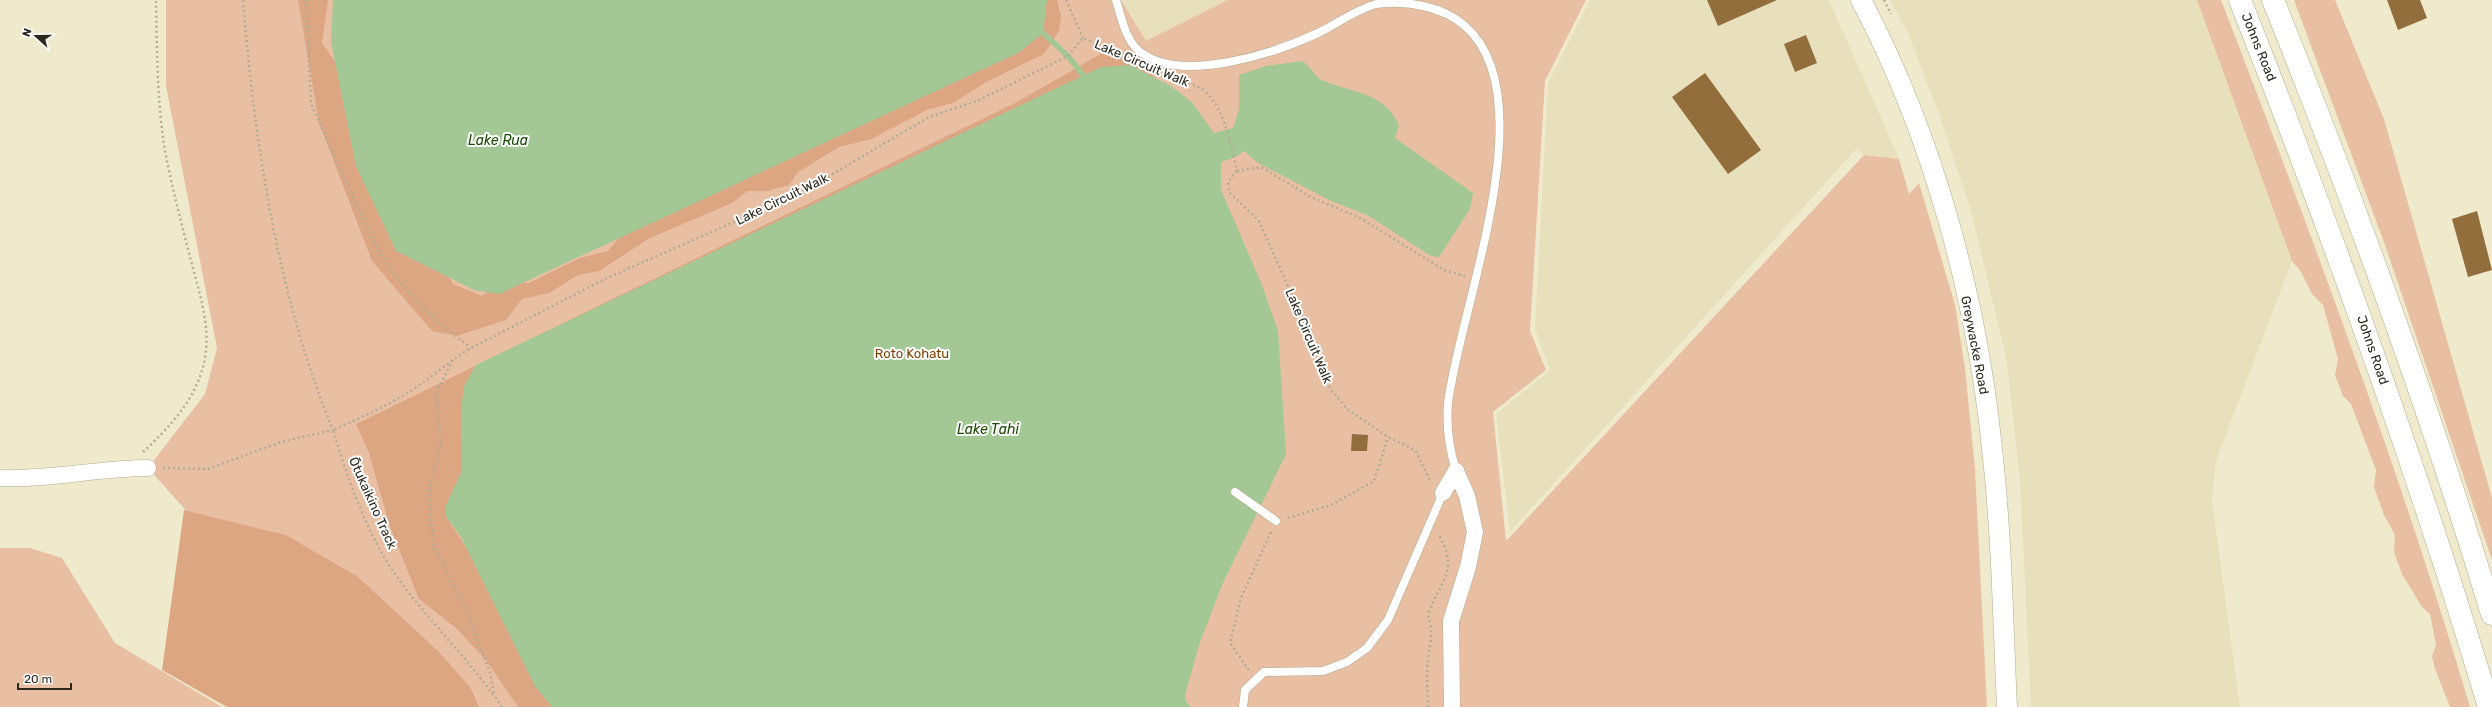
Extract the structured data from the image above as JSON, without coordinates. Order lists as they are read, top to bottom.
{
  "streets": {
    "highway": ["Johns Road"],
    "street": ["Greywacke Road"],
    "path": ["Lake Circuit Walk", "Ōtukaikino Track"]
  },
  "water": ["Lake Rua", "Lake Tahi"],
  "parks": ["Roto Kohatu"],
  "scale_bar": "20 m",
  "north": "left"
}
